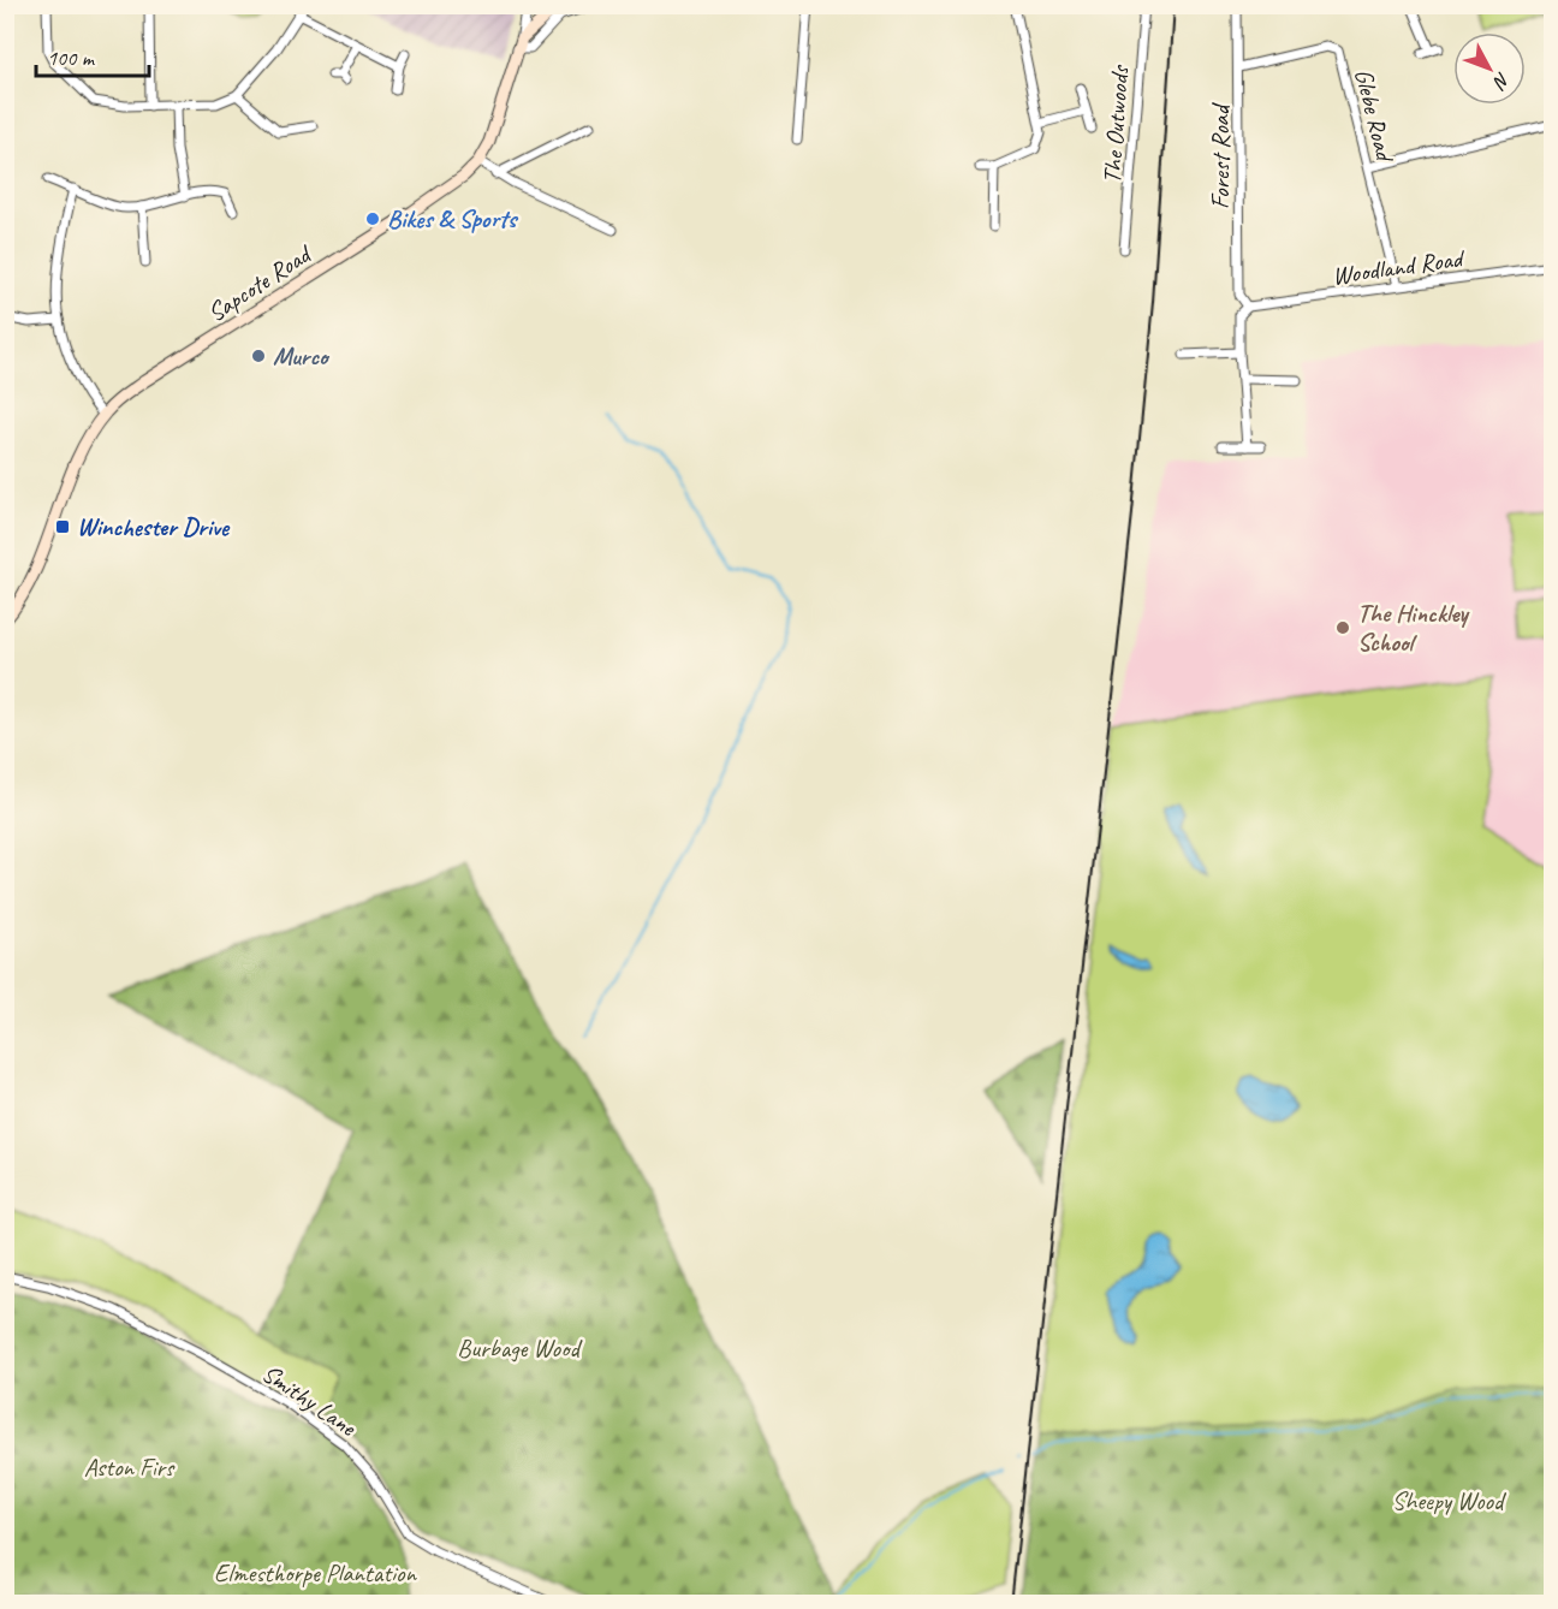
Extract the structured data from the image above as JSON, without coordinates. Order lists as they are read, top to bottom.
{
  "streets": {
    "main road": ["Sapcote Road"],
    "street": [
      "Glebe Road",
      "The Outwoods",
      "Forest Road",
      "Woodland Road",
      "Smithy Lane"
    ]
  },
  "crossings": [
    ["Glebe Road", "Forest Road"],
    ["Glebe Road", "Woodland Road"],
    ["Forest Road", "Woodland Road"]
  ],
  "parks": [
    "Burbage Wood",
    "Aston Firs",
    "Sheepy Wood",
    "Elmesthorpe Plantation"
  ],
  "places": {
    "other": ["Bikes & Sports", "Murco", "The Hinckley School"],
    "transit": ["Winchester Drive"]
  },
  "scale_bar": "100 m",
  "north": "bottom right"
}
